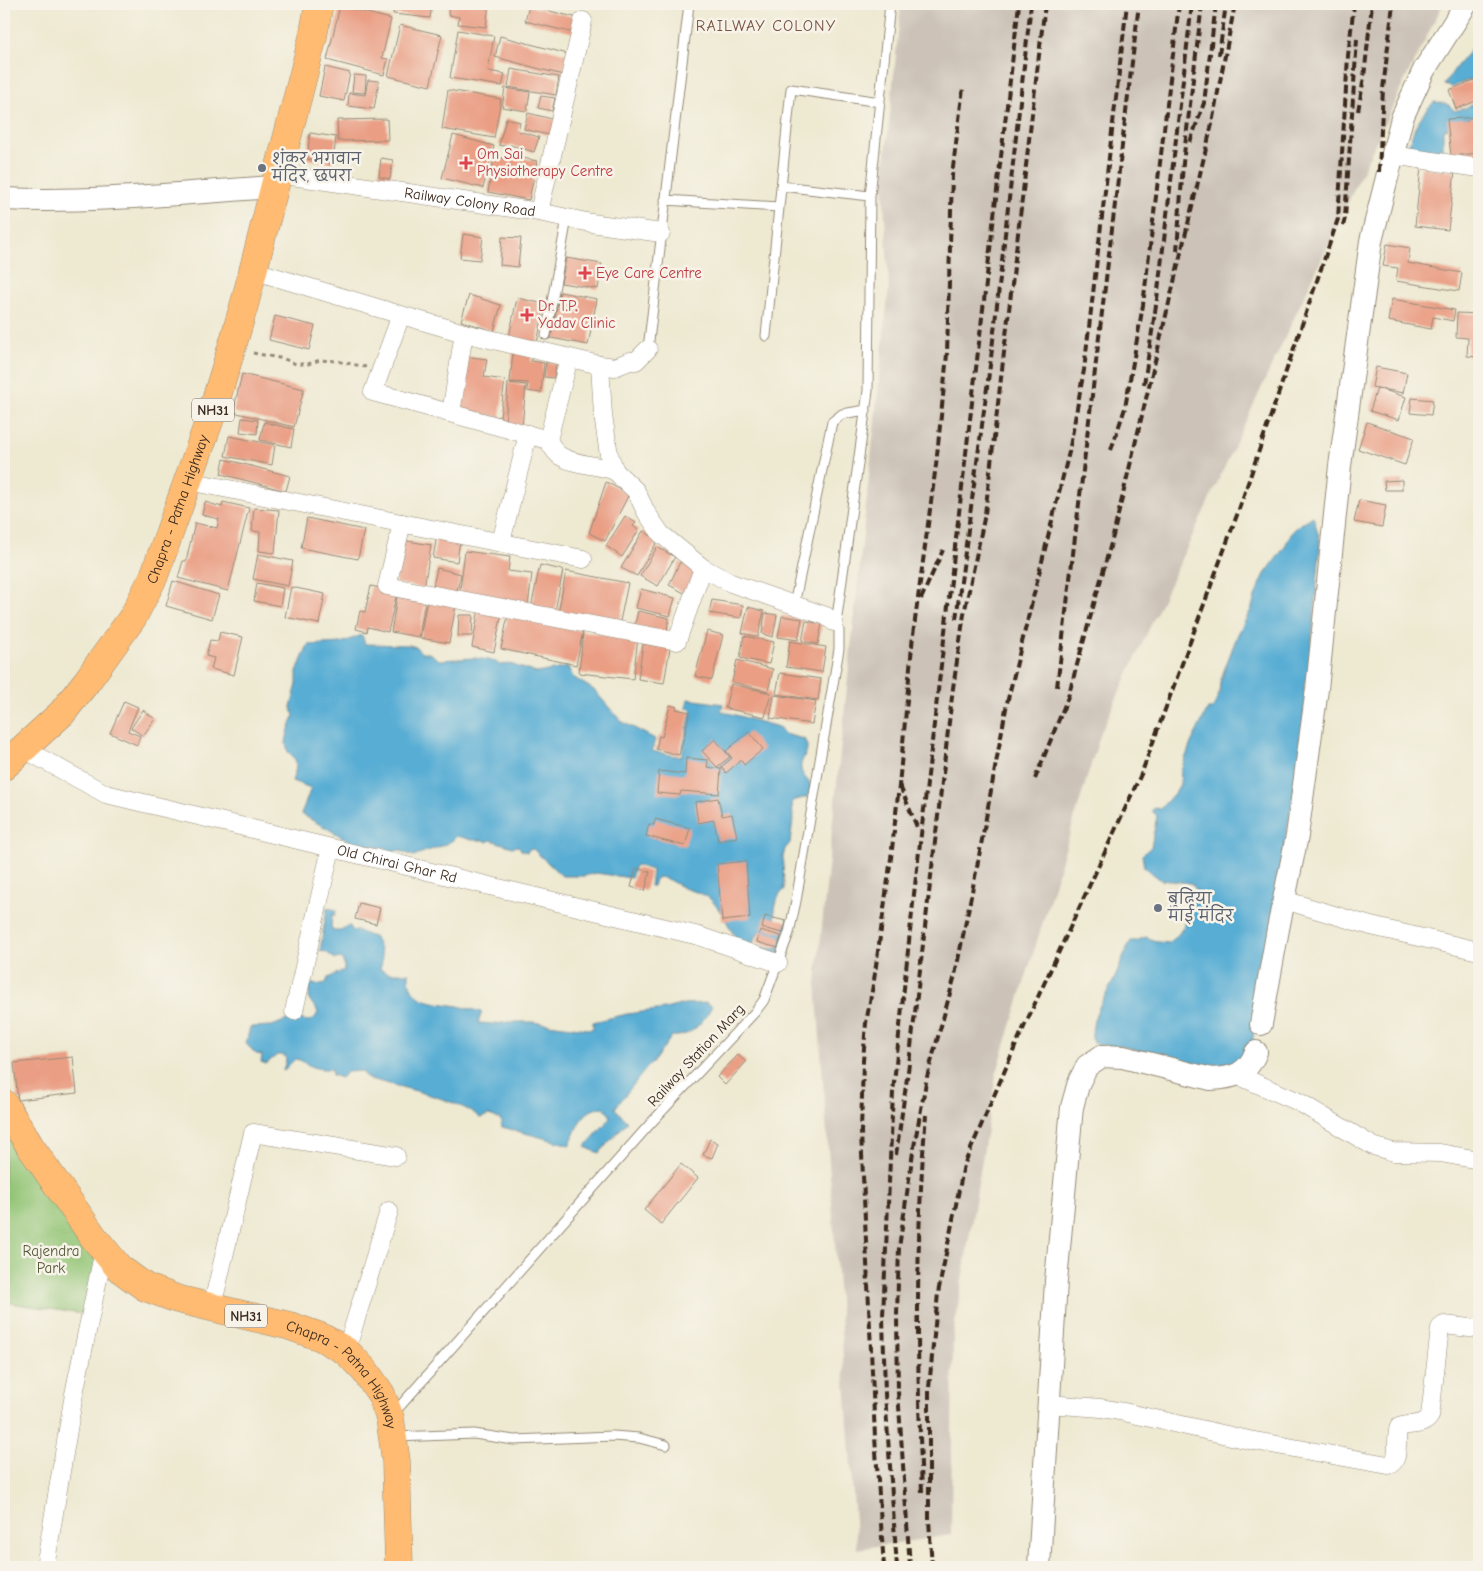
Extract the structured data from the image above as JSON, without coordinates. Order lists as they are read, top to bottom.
{
  "streets": {
    "highway": ["NH31", "Chapra - Patna Highway"],
    "street": ["Railway Colony Road", "Old Chirai Ghar Rd"],
    "lane": ["Railway Station Marg"]
  },
  "crossings": [
    ["Railway Colony Road", "Chapra - Patna Highway"],
    ["Chapra - Patna Highway", "Old Chirai Ghar Rd"],
    ["Chapra - Patna Highway", "Railway Station Marg"],
    ["Old Chirai Ghar Rd", "Railway Station Marg"]
  ],
  "districts": ["RAILWAY COLONY"],
  "parks": ["Rajendra Park"],
  "places": {
    "health": ["Om Sai Physiotherapy Centre", "Eye Care Centre", "Dr. T.P. Yadav Clinic"],
    "other": ["शंकर भगवान मंदिर, छपरा", "बुढ़िया माई मंदिर"]
  }
}
